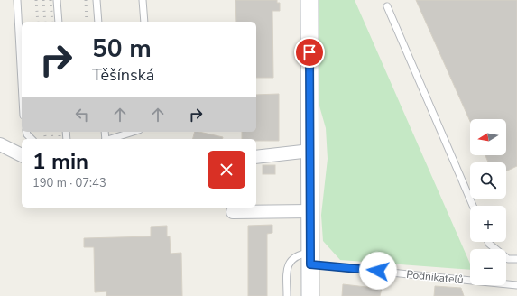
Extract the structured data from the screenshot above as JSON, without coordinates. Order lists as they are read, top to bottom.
{
  "streets": {
    "lane": ["Podnikatelů"]
  },
  "north": "left",
  "page": {
    "turn": ["50 m", "Těšínská"],
    "map_buttons": ["+", "−"],
    "heading": ["1 min", "190 m · 07:43"]
  }
}
